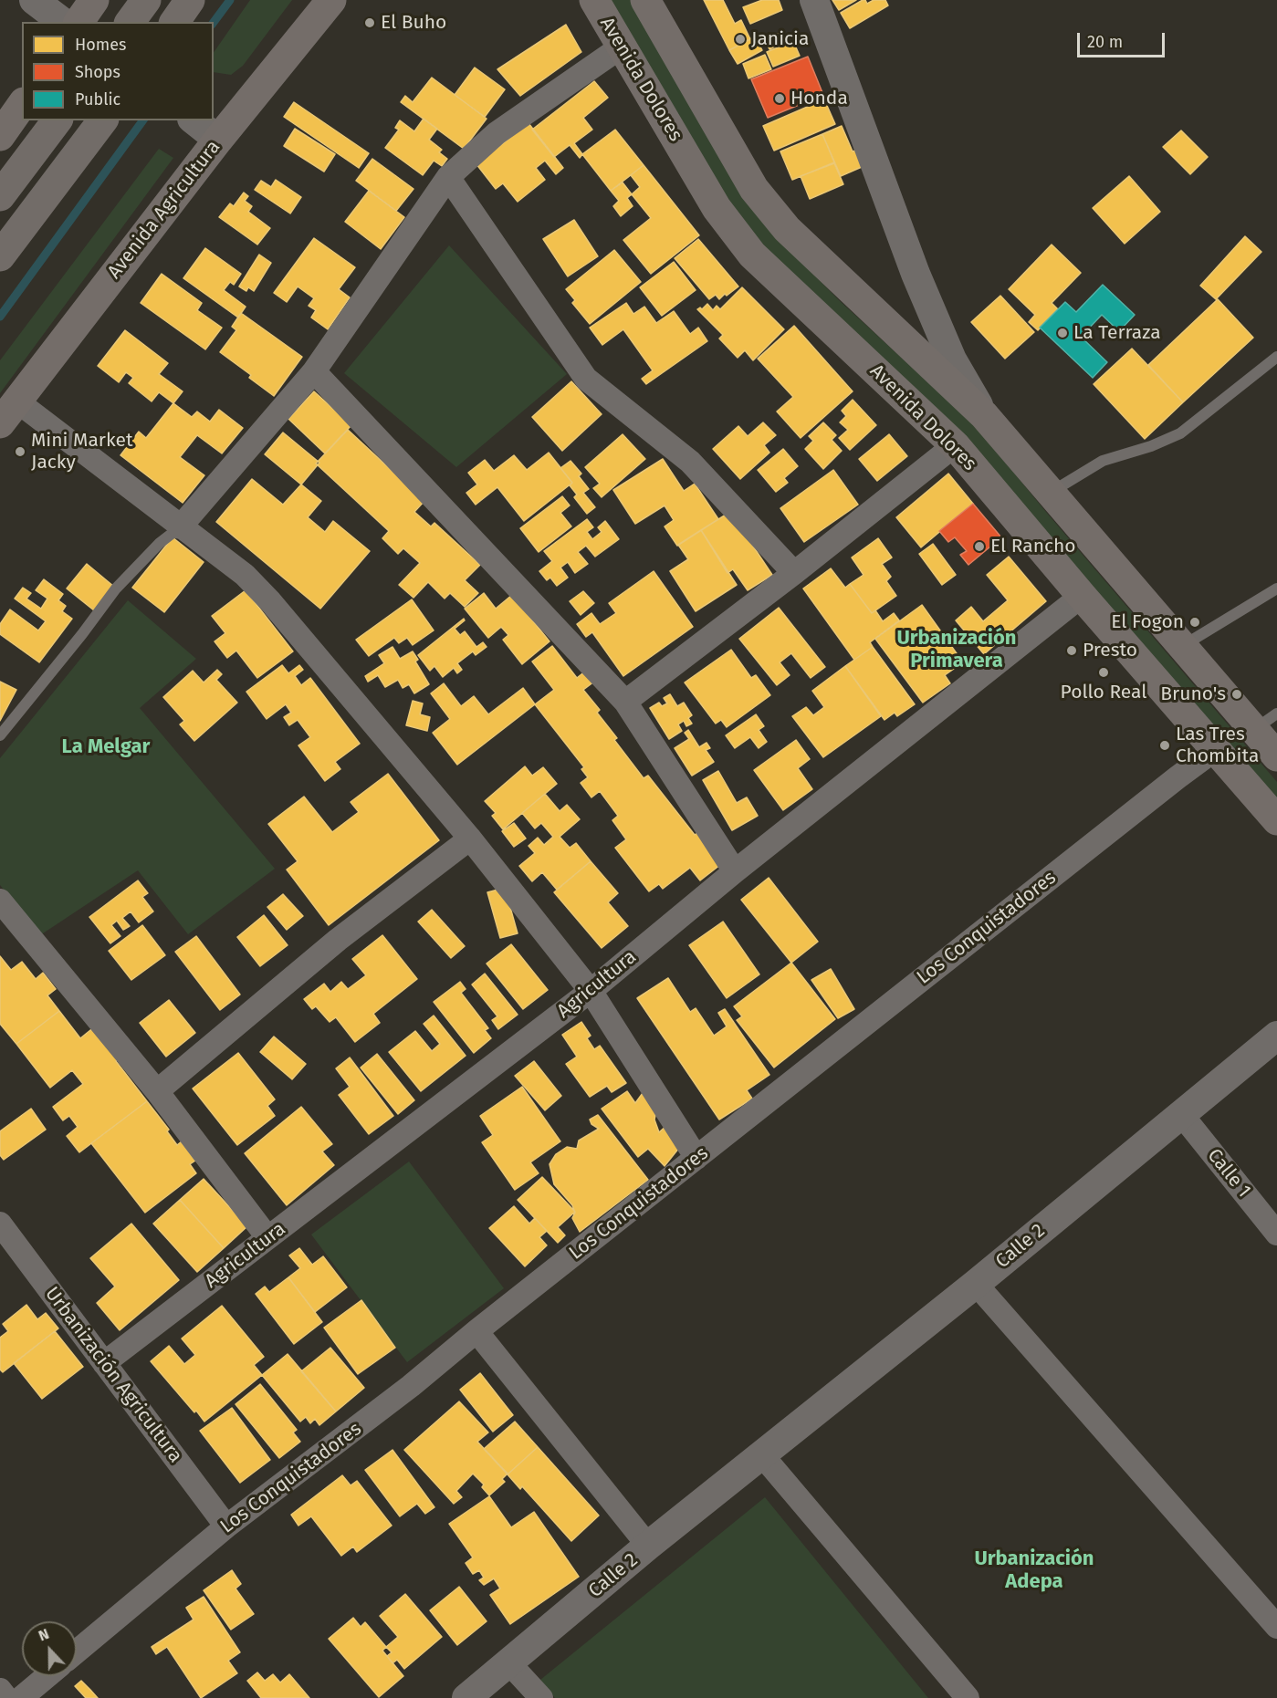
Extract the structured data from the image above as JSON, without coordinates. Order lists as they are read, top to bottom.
{
  "streets": {
    "main road": ["Avenida Dolores", "Avenida Agricultura"],
    "street": [
      "Los Conquistadores",
      "Agricultura",
      "Calle 1",
      "Calle 2",
      "Urbanización Agricultura"
    ]
  },
  "crossings": [
    ["Avenida Dolores", "Los Conquistadores"],
    ["Avenida Dolores", "Agricultura"],
    ["Los Conquistadores", "Urbanización Agricultura"],
    ["Agricultura", "Urbanización Agricultura"],
    ["Calle 1", "Calle 2"]
  ],
  "districts": ["Urbanización Primavera", "La Melgar", "Urbanización Adepa"],
  "places": [
    "El Buho",
    "Janicia",
    "Honda",
    "La Terraza",
    "Mini Market Jacky",
    "El Rancho",
    "El Fogon",
    "Presto",
    "Pollo Real",
    "Bruno's",
    "Las Tres Chombita"
  ],
  "legend": ["Homes", "Shops", "Public"],
  "scale_bar": "20 m",
  "north": "top"
}
